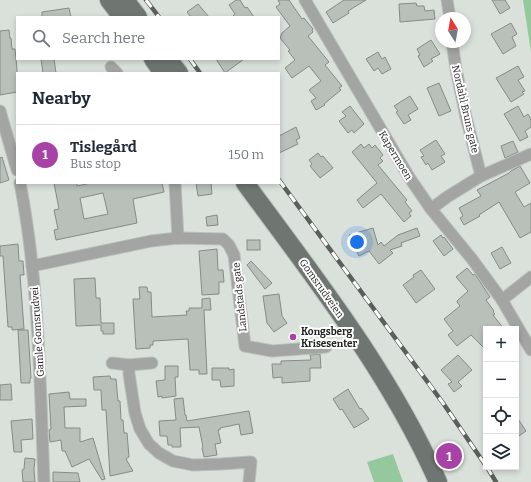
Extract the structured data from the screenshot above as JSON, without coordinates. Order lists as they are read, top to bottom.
{
  "streets": {
    "main road": ["Gomsrudveien"],
    "street": [
      "Nordahl Bruns gate",
      "Kapermoen",
      "Landstads gate",
      "Gamle Gomsrudvei"
    ]
  },
  "crossings": [
    ["Landstads gate", "Gamle Gomsrudvei"]
  ],
  "places": ["Kongsberg Krisesenter"],
  "north": "top",
  "page": {
    "search": "Search here",
    "heading": "Nearby",
    "list": [
      {
        "mark": "1",
        "name": "Tislegård",
        "note": "Bus stop",
        "value": "150 m"
      }
    ],
    "map_buttons": ["+", "−"],
    "pins": "1"
  }
}
